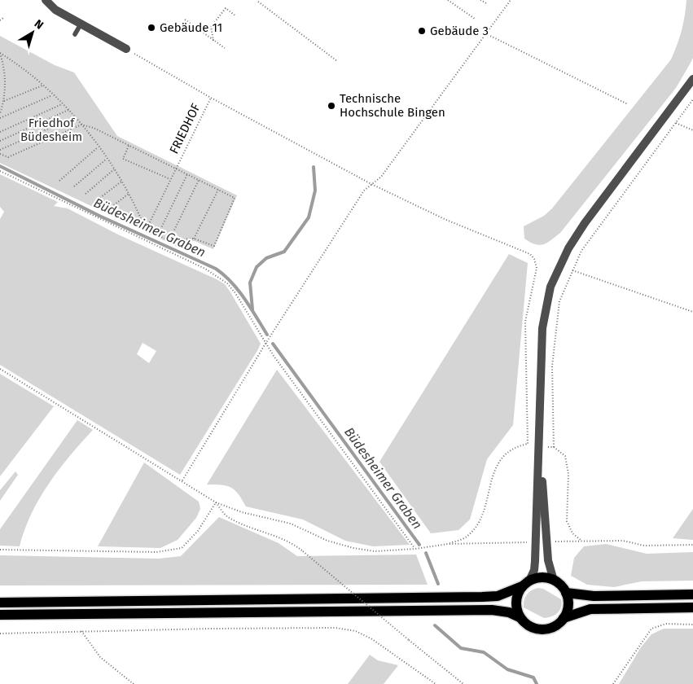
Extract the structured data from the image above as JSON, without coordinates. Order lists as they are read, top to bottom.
{
  "streets": {
    "path": ["FRIEDHOF"]
  },
  "water": ["Büdesheimer Graben"],
  "parks": ["Friedhof Büdesheim"],
  "places": ["Gebäude 11", "Gebäude 3", "Technische Hochschule Bingen"],
  "north": "top right"
}
